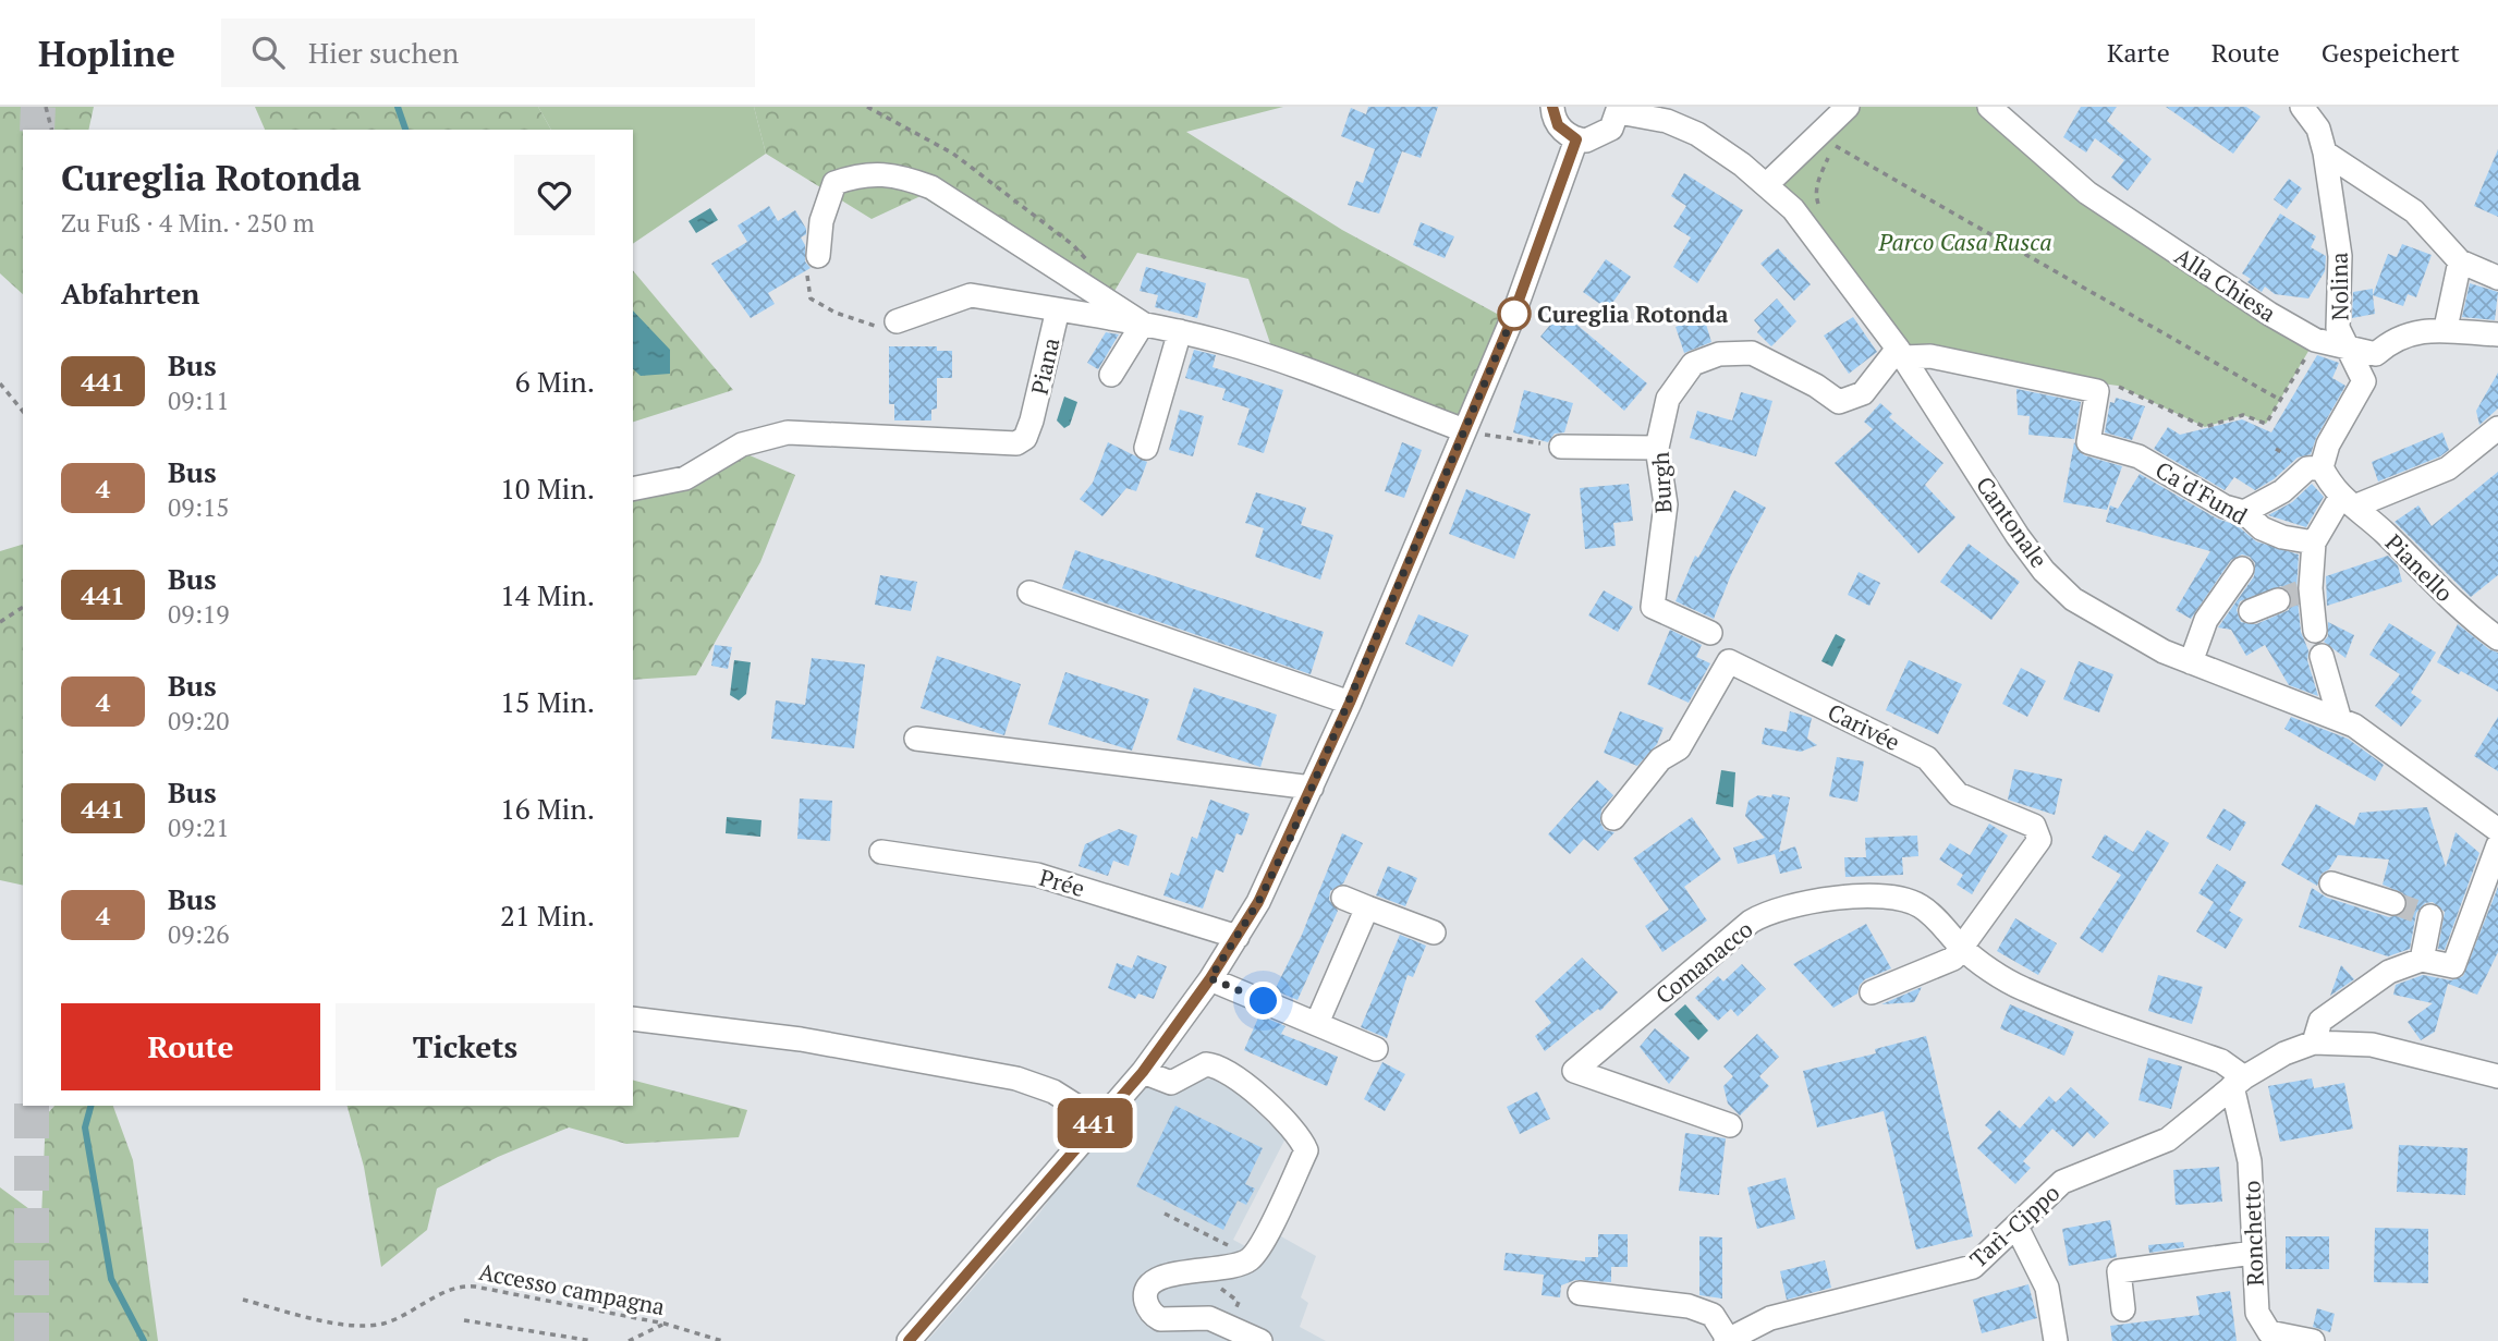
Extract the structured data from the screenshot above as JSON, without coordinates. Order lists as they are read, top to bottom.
{
  "streets": {
    "street": [
      "Alla Chiesa",
      "Nolina",
      "Piana",
      "Burgh",
      "Ca'd'Fund",
      "Cantonale",
      "Pianello",
      "Carivée",
      "Prée",
      "Comanacco",
      "Tarì-Cippo",
      "Ronchetto"
    ],
    "path": ["Accesso campagna"]
  },
  "crossings": [
    ["Alla Chiesa", "Nolina"],
    ["Burgh", "Cantonale"],
    ["Carivée", "Comanacco"],
    ["Comanacco", "Tarì-Cippo"],
    ["Comanacco", "Ronchetto"],
    ["Tarì-Cippo", "Ronchetto"]
  ],
  "parks": ["Parco Casa Rusca"],
  "places": ["Cureglia Rotonda"],
  "lines": ["bus line 441"],
  "page": {
    "header": "Hopline",
    "search": "Hier suchen",
    "nav": ["Karte", "Route", "Gespeichert"],
    "on_map": "441",
    "heading": [
      ["Cureglia Rotonda", "Zu Fuß · 4 Min. · 250 m"],
      "Abfahrten"
    ],
    "list": [
      {
        "mark": "441",
        "name": "Bus",
        "note": "09:11",
        "value": "6 Min."
      },
      {
        "mark": "4",
        "name": "Bus",
        "note": "09:15",
        "value": "10 Min."
      },
      {
        "mark": "441",
        "name": "Bus",
        "note": "09:19",
        "value": "14 Min."
      },
      {
        "mark": "4",
        "name": "Bus",
        "note": "09:20",
        "value": "15 Min."
      },
      {
        "mark": "441",
        "name": "Bus",
        "note": "09:21",
        "value": "16 Min."
      },
      {
        "mark": "4",
        "name": "Bus",
        "note": "09:26",
        "value": "21 Min."
      }
    ],
    "buttons": ["Route", "Tickets"]
  }
}
